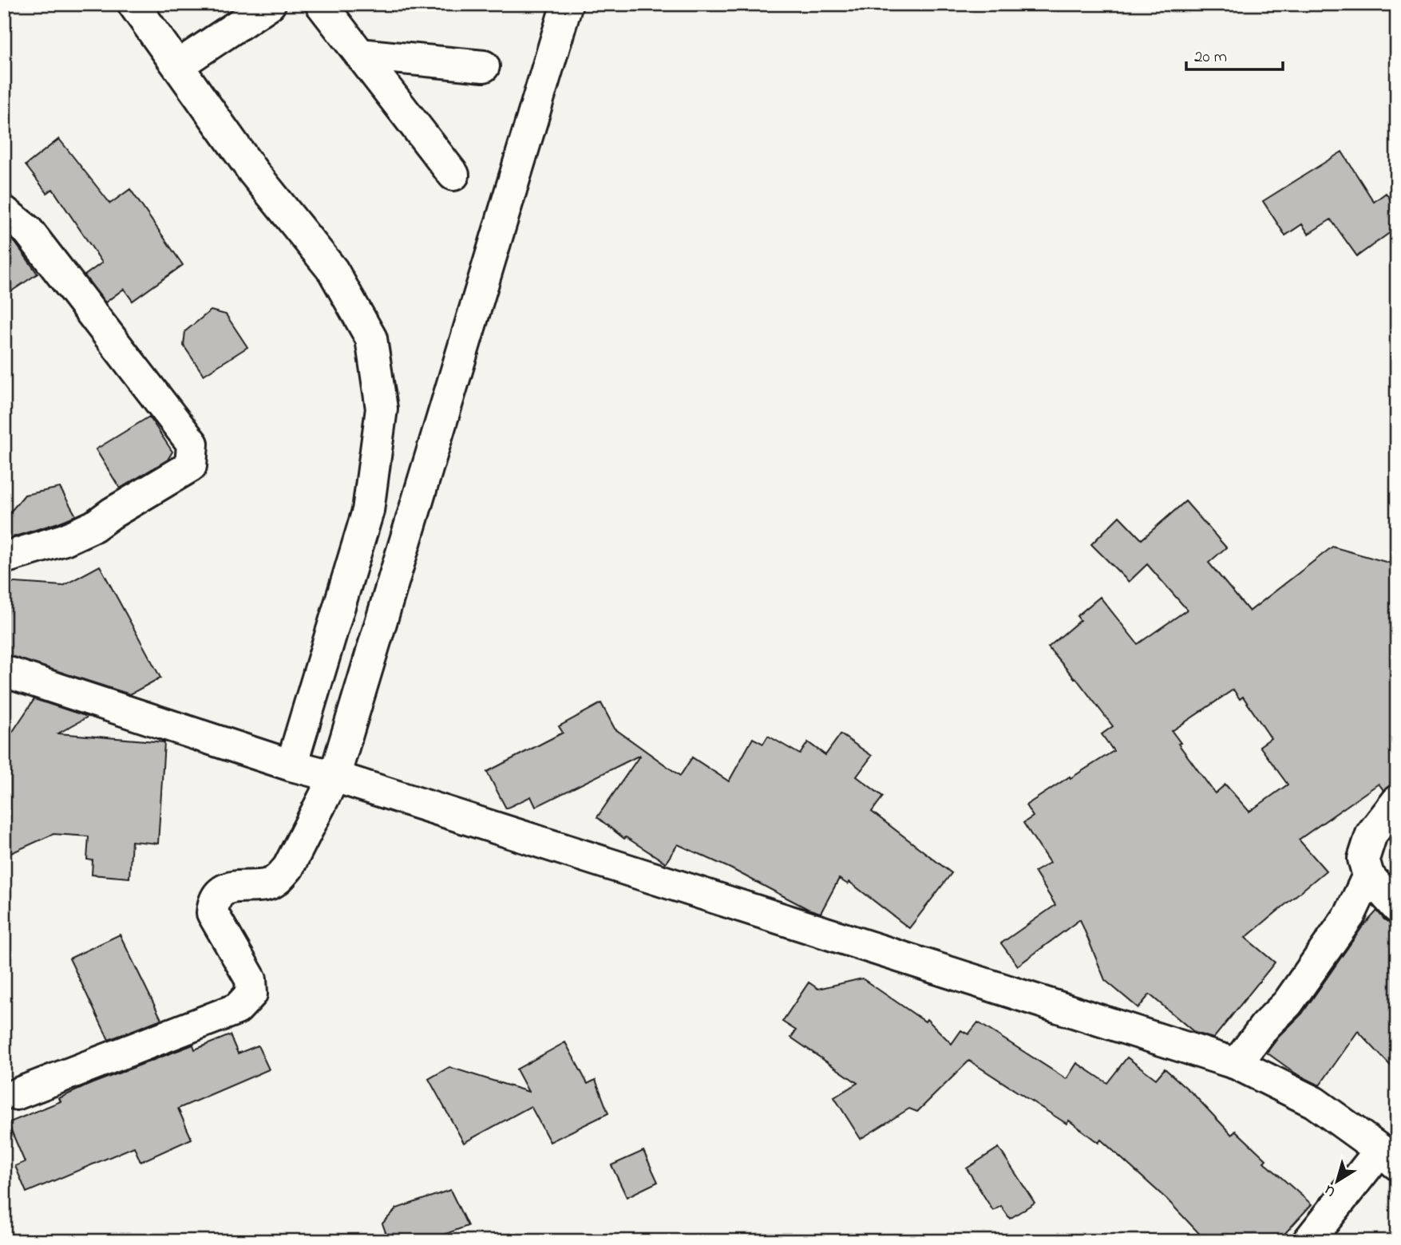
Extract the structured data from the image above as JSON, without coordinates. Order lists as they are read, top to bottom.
{
  "scale_bar": "20 m",
  "north": "bottom left"
}
